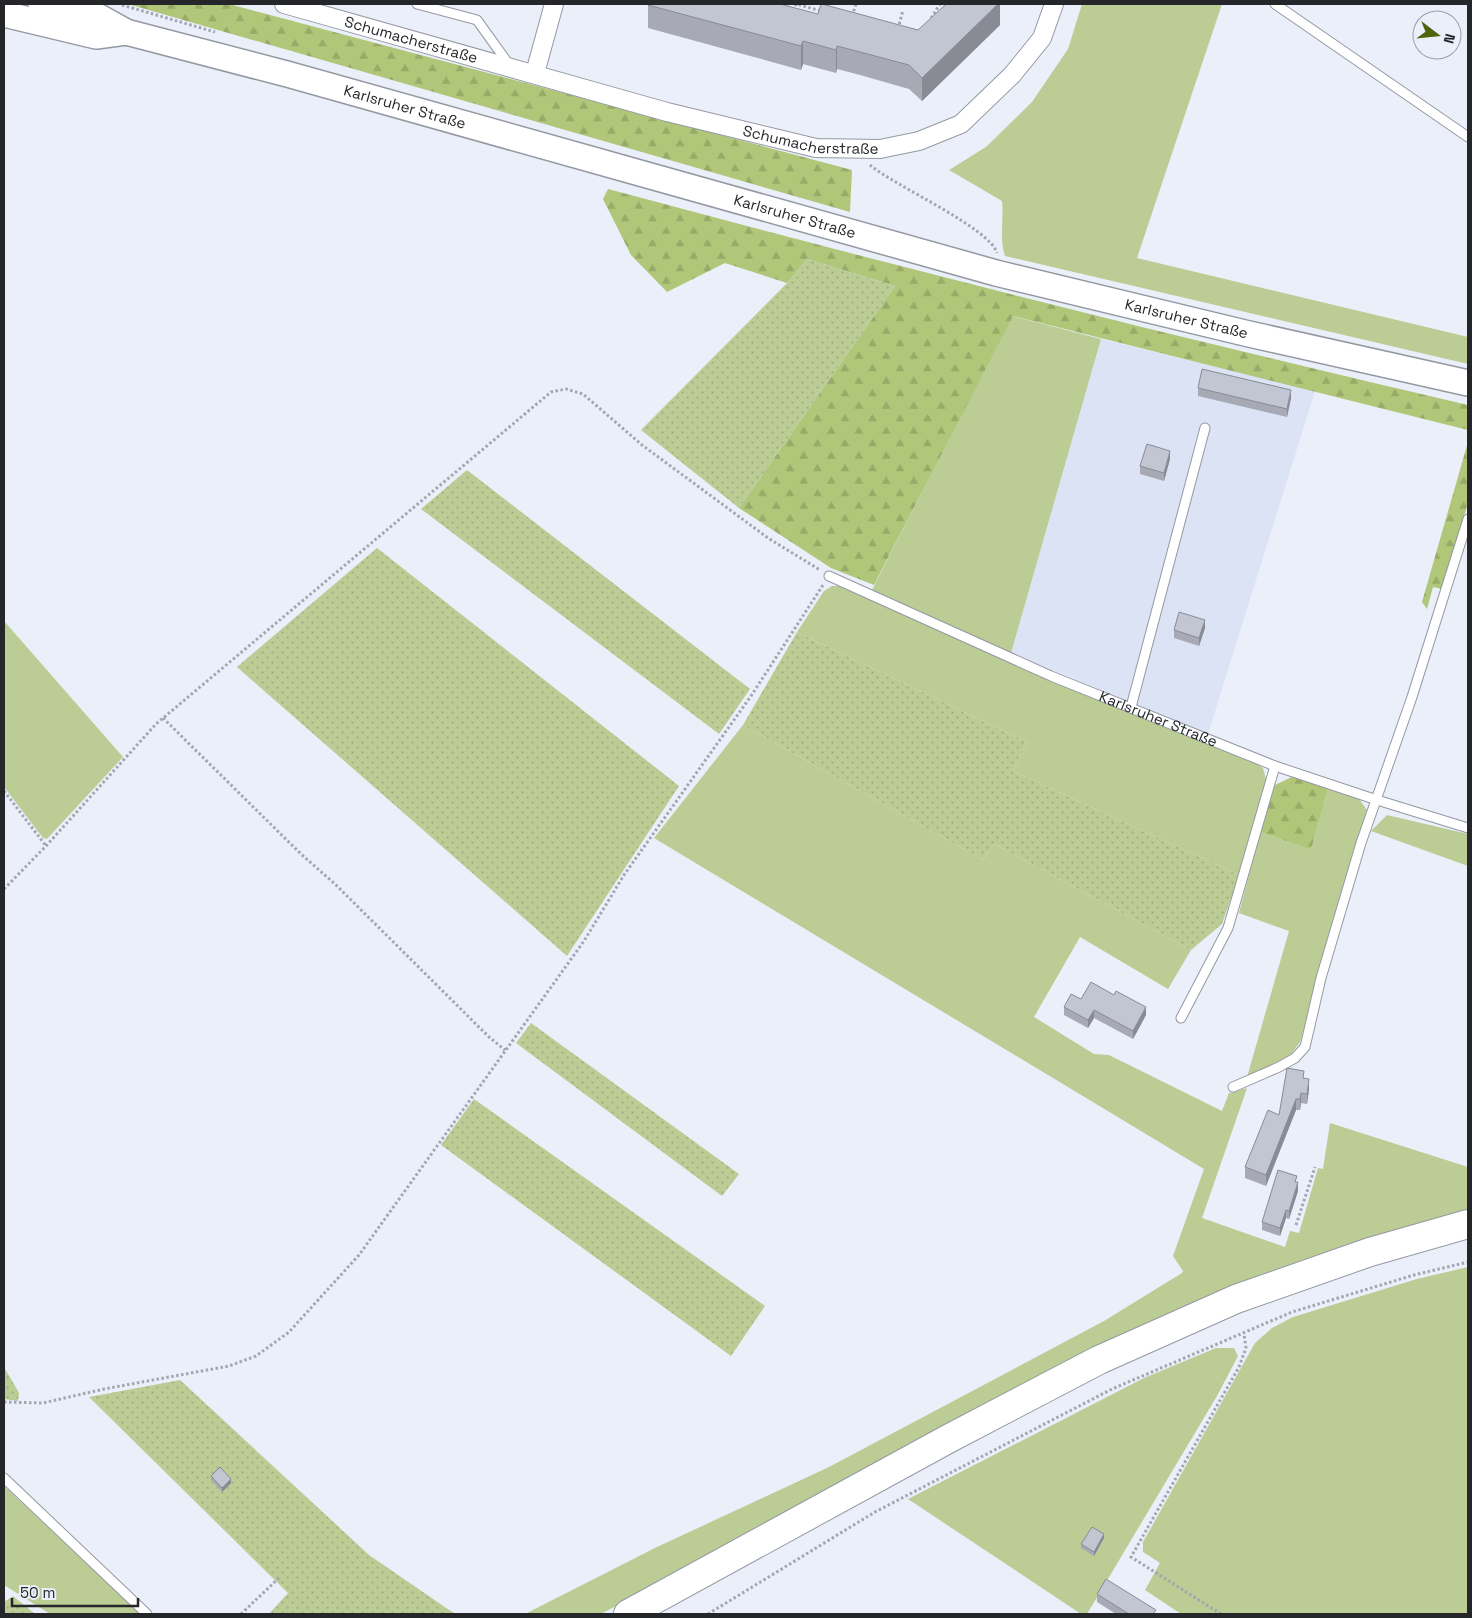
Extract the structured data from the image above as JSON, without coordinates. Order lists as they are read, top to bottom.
{
  "streets": {
    "main road": ["Karlsruher Straße"],
    "street": ["Schumacherstraße"]
  },
  "scale_bar": "50 m",
  "north": "right"
}
